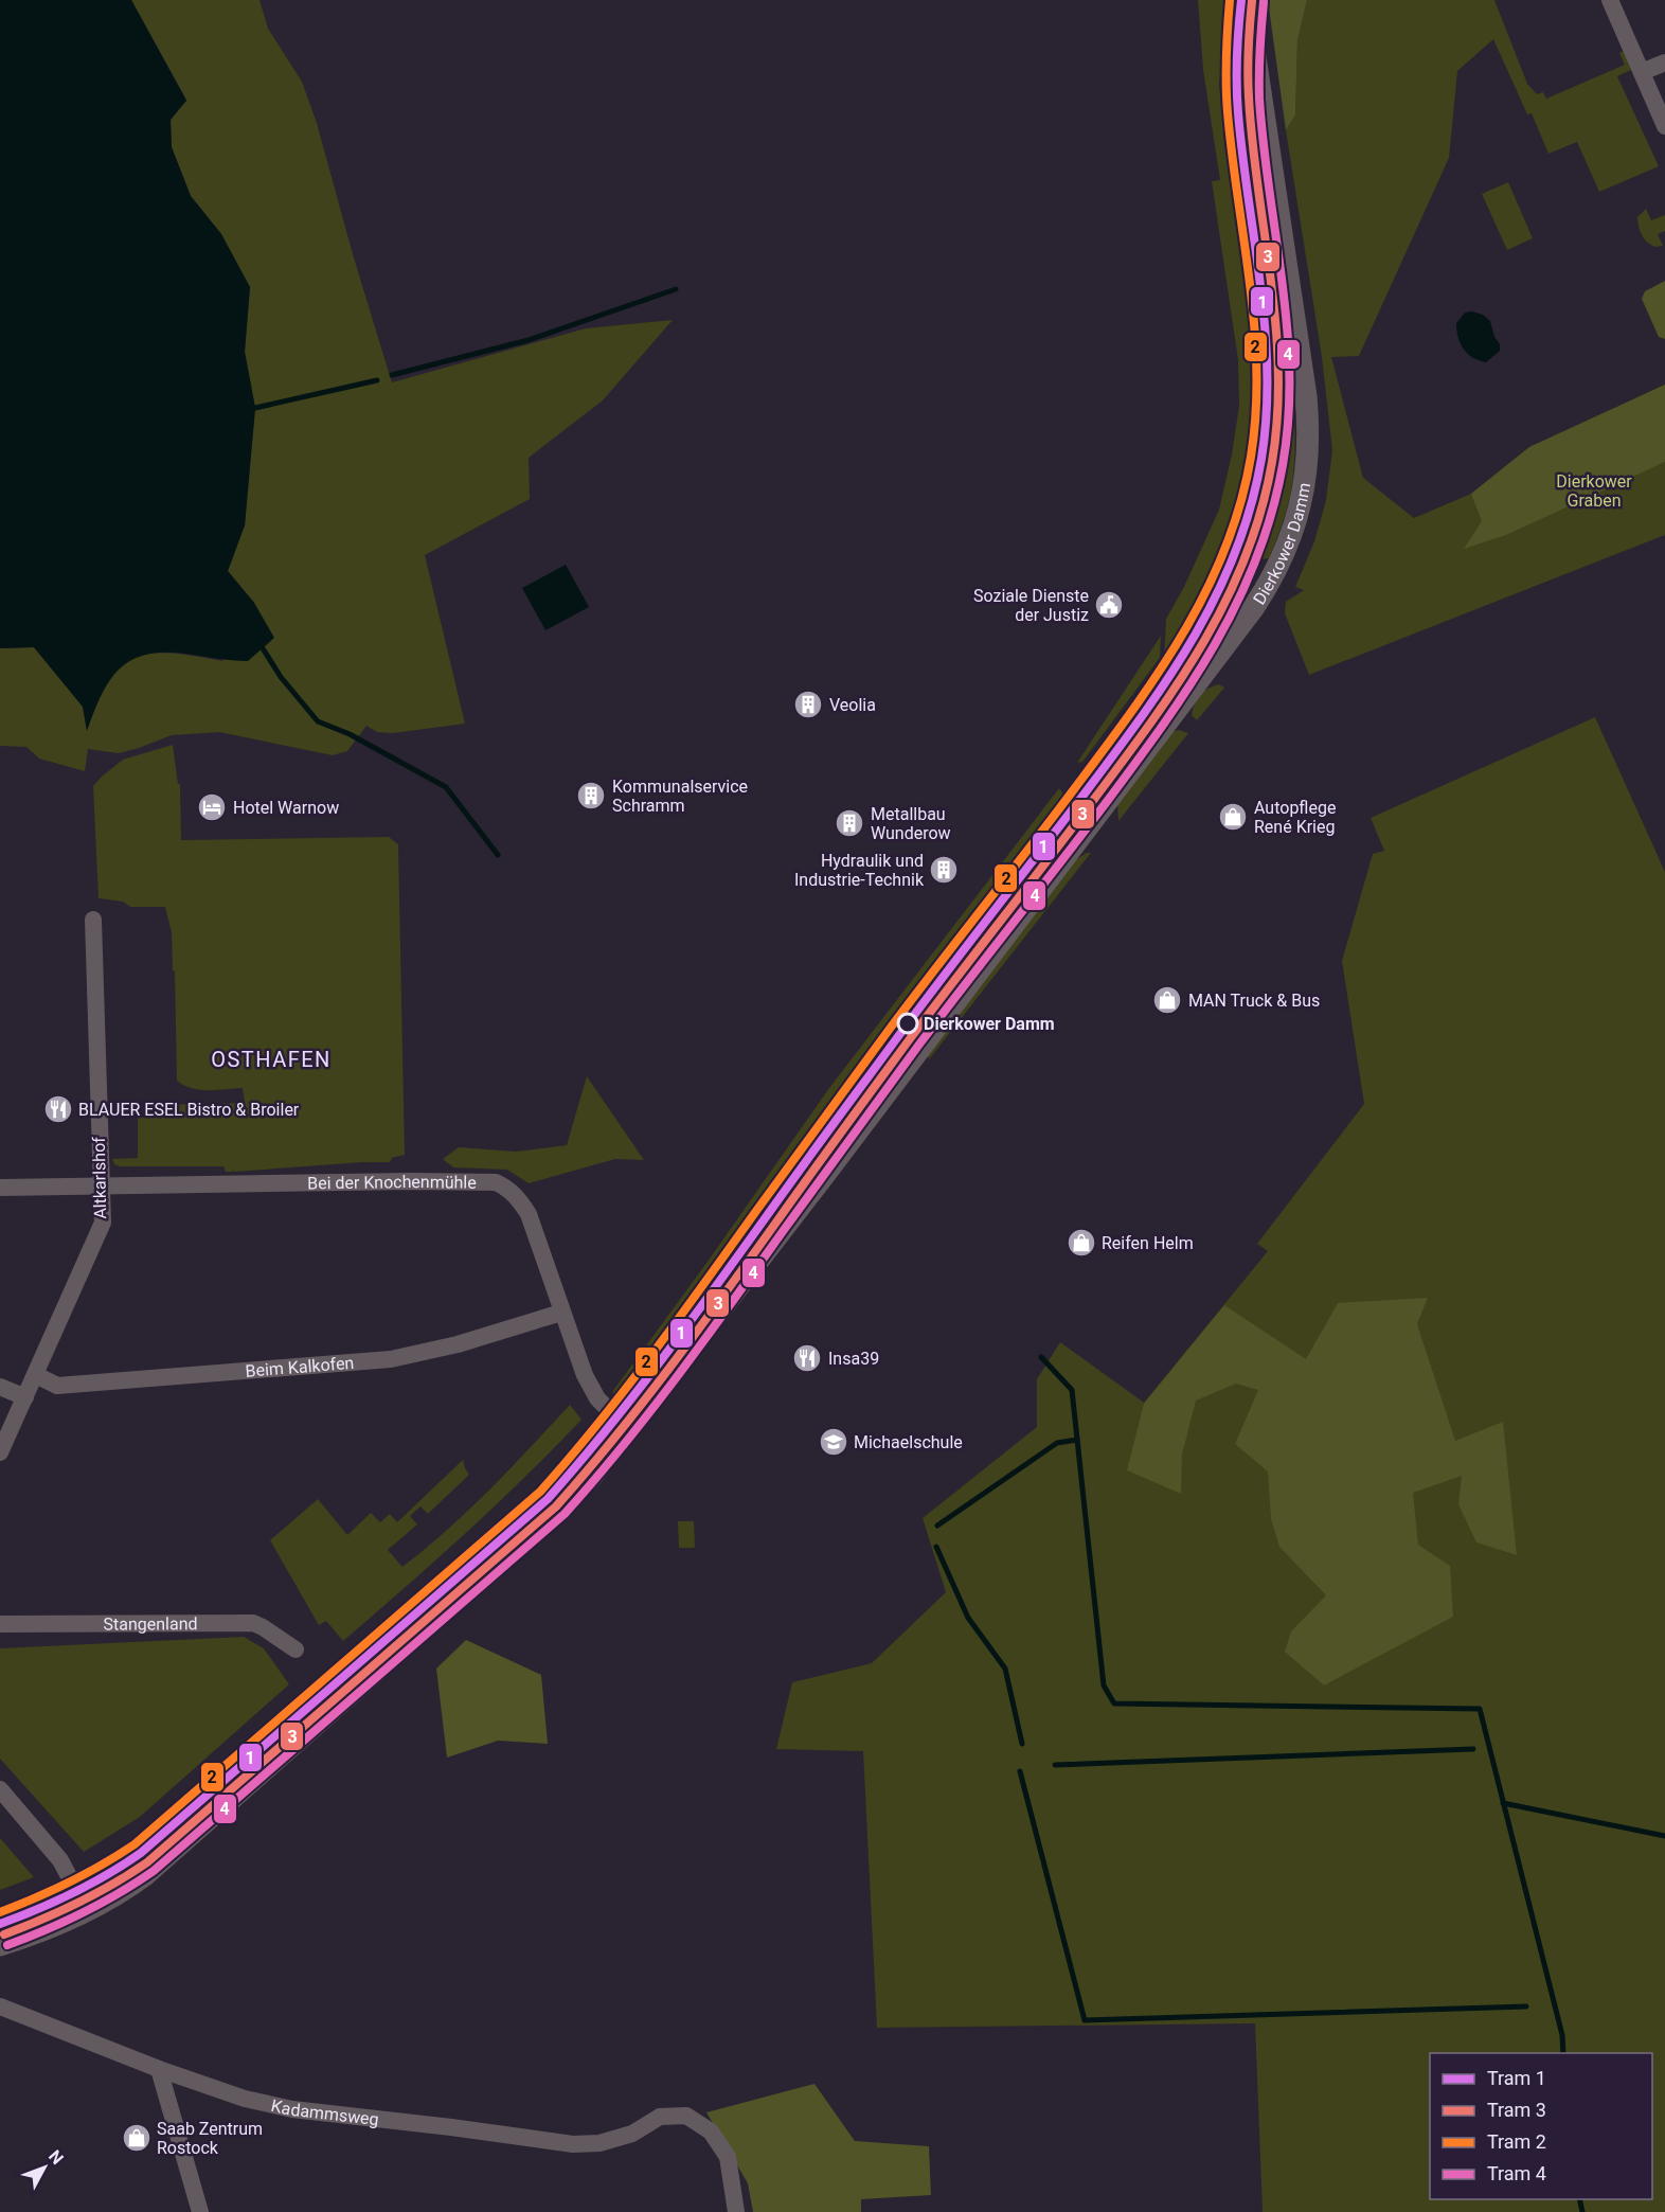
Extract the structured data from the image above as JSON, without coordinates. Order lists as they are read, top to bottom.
{
  "streets": {
    "street": [
      "Dierkower Damm",
      "Altkarlshof",
      "Bei der Knochenmühle",
      "Beim Kalkofen",
      "Stangenland",
      "Kadammsweg"
    ]
  },
  "crossings": [
    ["Dierkower Damm", "Bei der Knochenmühle"],
    ["Altkarlshof", "Bei der Knochenmühle"],
    ["Altkarlshof", "Beim Kalkofen"],
    ["Bei der Knochenmühle", "Beim Kalkofen"]
  ],
  "districts": ["OSTHAFEN"],
  "parks": ["Dierkower Graben"],
  "places": {
    "public building": ["Soziale Dienste der Justiz"],
    "building": [
      "Veolia",
      "Kommunalservice Schramm",
      "Metallbau Wunderow",
      "Hydraulik und Industrie-Technik"
    ],
    "hotel": ["Hotel Warnow"],
    "shop": [
      "Autopflege René Krieg",
      "MAN Truck & Bus",
      "Reifen Helm",
      "Saab Zentrum Rostock"
    ],
    "other": ["Dierkower Damm"],
    "restaurant": ["BLAUER ESEL Bistro & Broiler", "Insa39"],
    "school or university": ["Michaelschule"]
  },
  "lines": [
    "tram line 1",
    "tram line 2",
    "tram line 3",
    "tram line 4"
  ],
  "legend": [
    "Tram 1",
    "Tram 3",
    "Tram 2",
    "Tram 4"
  ],
  "north": "top right"
}
